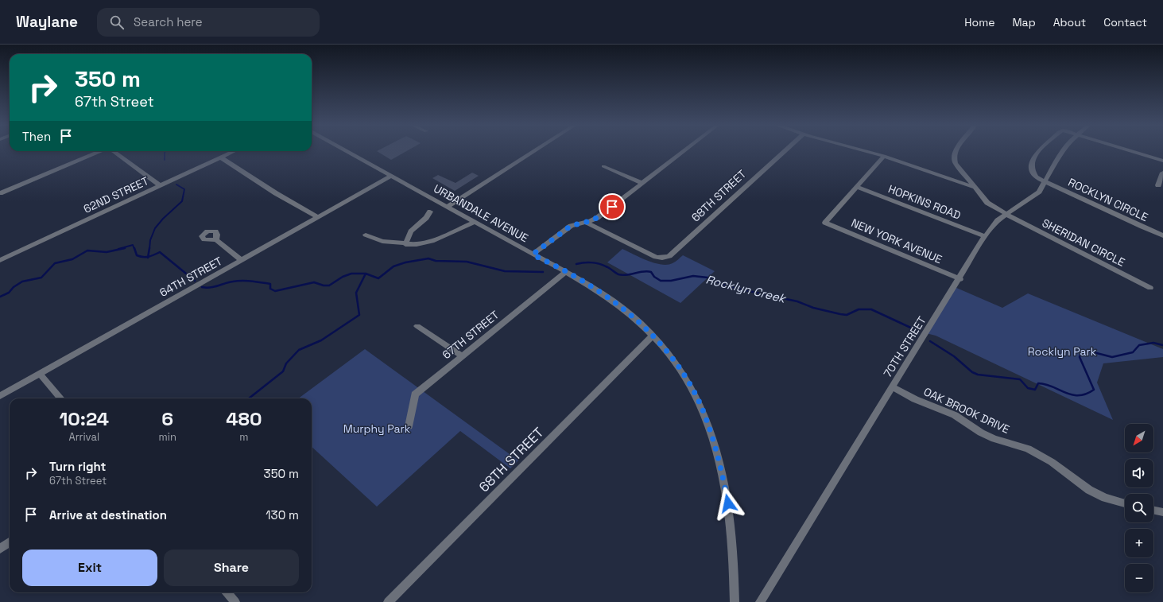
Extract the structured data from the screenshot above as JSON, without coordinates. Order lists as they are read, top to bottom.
{
  "streets": {
    "street": [
      "62ND STREET",
      "68TH STREET",
      "ROCKLYN CIRCLE",
      "HOPKINS ROAD",
      "URBANDALE AVENUE",
      "NEW YORK AVENUE",
      "SHERIDAN CIRCLE",
      "64TH STREET",
      "67TH STREET",
      "70TH STREET",
      "OAK BROOK DRIVE"
    ]
  },
  "crossings": [
    ["68TH STREET", "URBANDALE AVENUE"],
    ["ROCKLYN CIRCLE", "70TH STREET"],
    ["HOPKINS ROAD", "NEW YORK AVENUE"],
    ["HOPKINS ROAD", "70TH STREET"],
    ["URBANDALE AVENUE", "64TH STREET"],
    ["URBANDALE AVENUE", "67TH STREET"],
    ["NEW YORK AVENUE", "70TH STREET"],
    ["SHERIDAN CIRCLE", "70TH STREET"],
    ["70TH STREET", "OAK BROOK DRIVE"]
  ],
  "water": ["Rocklyn Creek"],
  "parks": ["Rocklyn Park", "Murphy Park"],
  "north": "bottom left",
  "page": {
    "header": "Waylane",
    "search": "Search here",
    "nav": [
      "Home",
      "Map",
      "About",
      "Contact"
    ],
    "turn": ["350 m", "67th Street"],
    "then": "Then",
    "eta": [
      "10:24",
      "Arrival",
      "6",
      "min",
      "480",
      "m"
    ],
    "map_buttons": ["+", "−"],
    "list": [
      {
        "name": "Turn right",
        "note": "67th Street",
        "value": "350 m"
      },
      {
        "name": "Arrive at destination",
        "value": "130 m"
      }
    ],
    "buttons": ["Exit", "Share"]
  }
}
